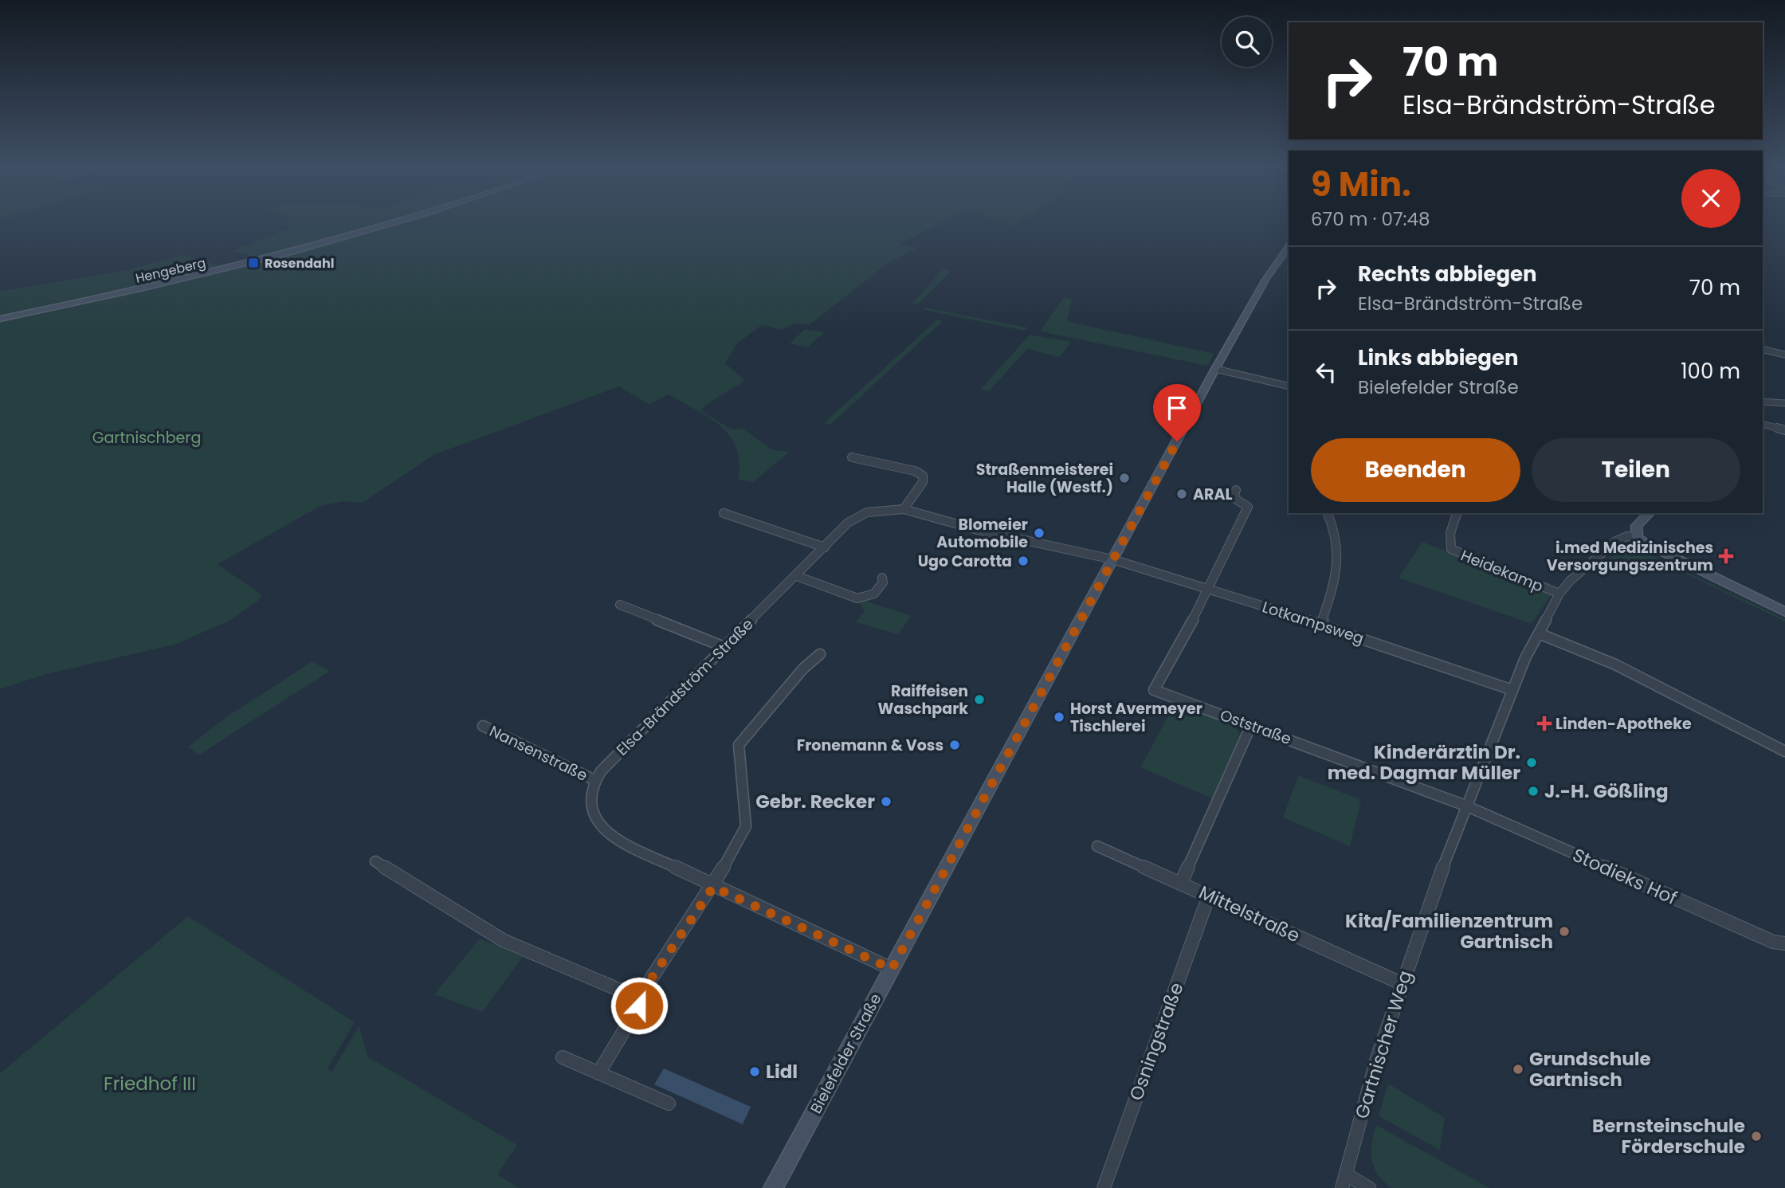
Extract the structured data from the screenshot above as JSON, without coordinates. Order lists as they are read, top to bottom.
{
  "streets": {
    "street": [
      "Hengeberg",
      "Heidekamp",
      "Lotkampsweg",
      "Elsa-Brändström-Straße",
      "Oststraße",
      "Nansenstraße",
      "Stodieks Hof",
      "Mittelstraße",
      "Osningstraße",
      "Gartnischer Weg",
      "Bielefelder Straße"
    ]
  },
  "crossings": [
    ["Heidekamp", "Gartnischer Weg"],
    ["Lotkampsweg", "Elsa-Brändström-Straße"],
    ["Lotkampsweg", "Oststraße"],
    ["Lotkampsweg", "Gartnischer Weg"],
    ["Lotkampsweg", "Bielefelder Straße"],
    ["Elsa-Brändström-Straße", "Nansenstraße"],
    ["Elsa-Brändström-Straße", "Bielefelder Straße"],
    ["Oststraße", "Stodieks Hof"],
    ["Oststraße", "Gartnischer Weg"],
    ["Stodieks Hof", "Gartnischer Weg"],
    ["Mittelstraße", "Osningstraße"],
    ["Mittelstraße", "Gartnischer Weg"]
  ],
  "parks": ["Gartnischberg", "Friedhof III"],
  "places": {
    "transit": ["Rosendahl"],
    "other": [
      "Straßenmeisterei Halle (Westf.)",
      "ARAL",
      "Blomeier Automobile",
      "Ugo Carotta",
      "Raiffeisen Waschpark",
      "Horst Avermeyer Tischlerei",
      "Fronemann & Voss",
      "Kinderärztin Dr. med. Dagmar Müller",
      "J.-H. Gößling",
      "Gebr. Recker",
      "Kita/Familienzentrum Gartnisch",
      "Grundschule Gartnisch",
      "Lidl",
      "Bernsteinschule Förderschule"
    ],
    "health": ["i.med Medizinisches Versorgungszentrum", "Linden-Apotheke"]
  },
  "page": {
    "turn": ["70 m", "Elsa-Brändström-Straße"],
    "heading": ["9 Min.", "670 m · 07:48"],
    "list": [
      {
        "name": "Rechts abbiegen",
        "note": "Elsa-Brändström-Straße",
        "value": "70 m"
      },
      {
        "name": "Links abbiegen",
        "note": "Bielefelder Straße",
        "value": "100 m"
      }
    ],
    "buttons": ["Beenden", "Teilen"]
  }
}
